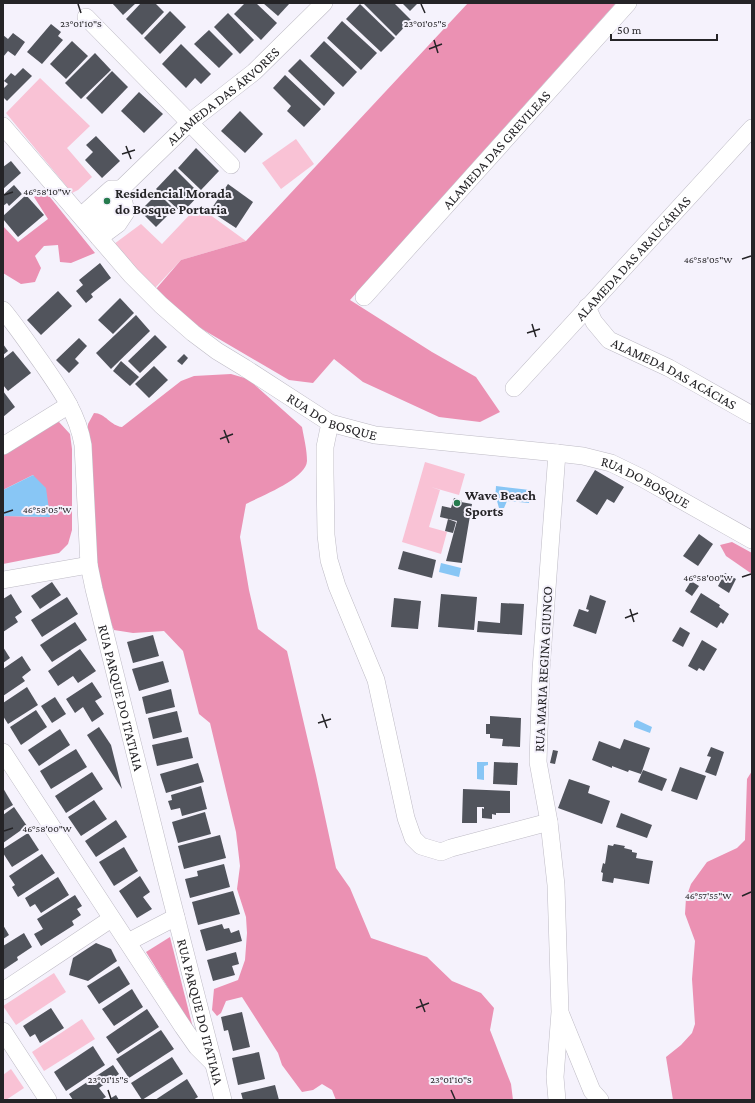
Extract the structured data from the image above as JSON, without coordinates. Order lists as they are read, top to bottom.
{
  "streets": {
    "street": [
      "ALAMEDA DAS ÁRVORES",
      "ALAMEDA DAS GREVILEAS",
      "ALAMEDA DAS ARAUCÁRIAS",
      "ALAMEDA DAS ACÁCIAS",
      "RUA DO BOSQUE",
      "RUA MARIA REGINA GIUNCO",
      "RUA PARQUE DO ITATIAIA"
    ]
  },
  "crossings": [
    ["ALAMEDA DAS ÁRVORES", "RUA DO BOSQUE"],
    ["ALAMEDA DAS ARAUCÁRIAS", "ALAMEDA DAS ACÁCIAS"],
    ["RUA DO BOSQUE", "RUA MARIA REGINA GIUNCO"]
  ],
  "places": ["Residencial Morada do Bosque Portaria", "Wave Beach Sports"],
  "scale_bar": "50 m",
  "coordinates": [
    "23°01'10\"S",
    "23°01'05\"S",
    "46°58'10\"W",
    "46°58'05\"W",
    "46°58'00\"W",
    "46°57'55\"W",
    "23°01'15\"S"
  ]
}
